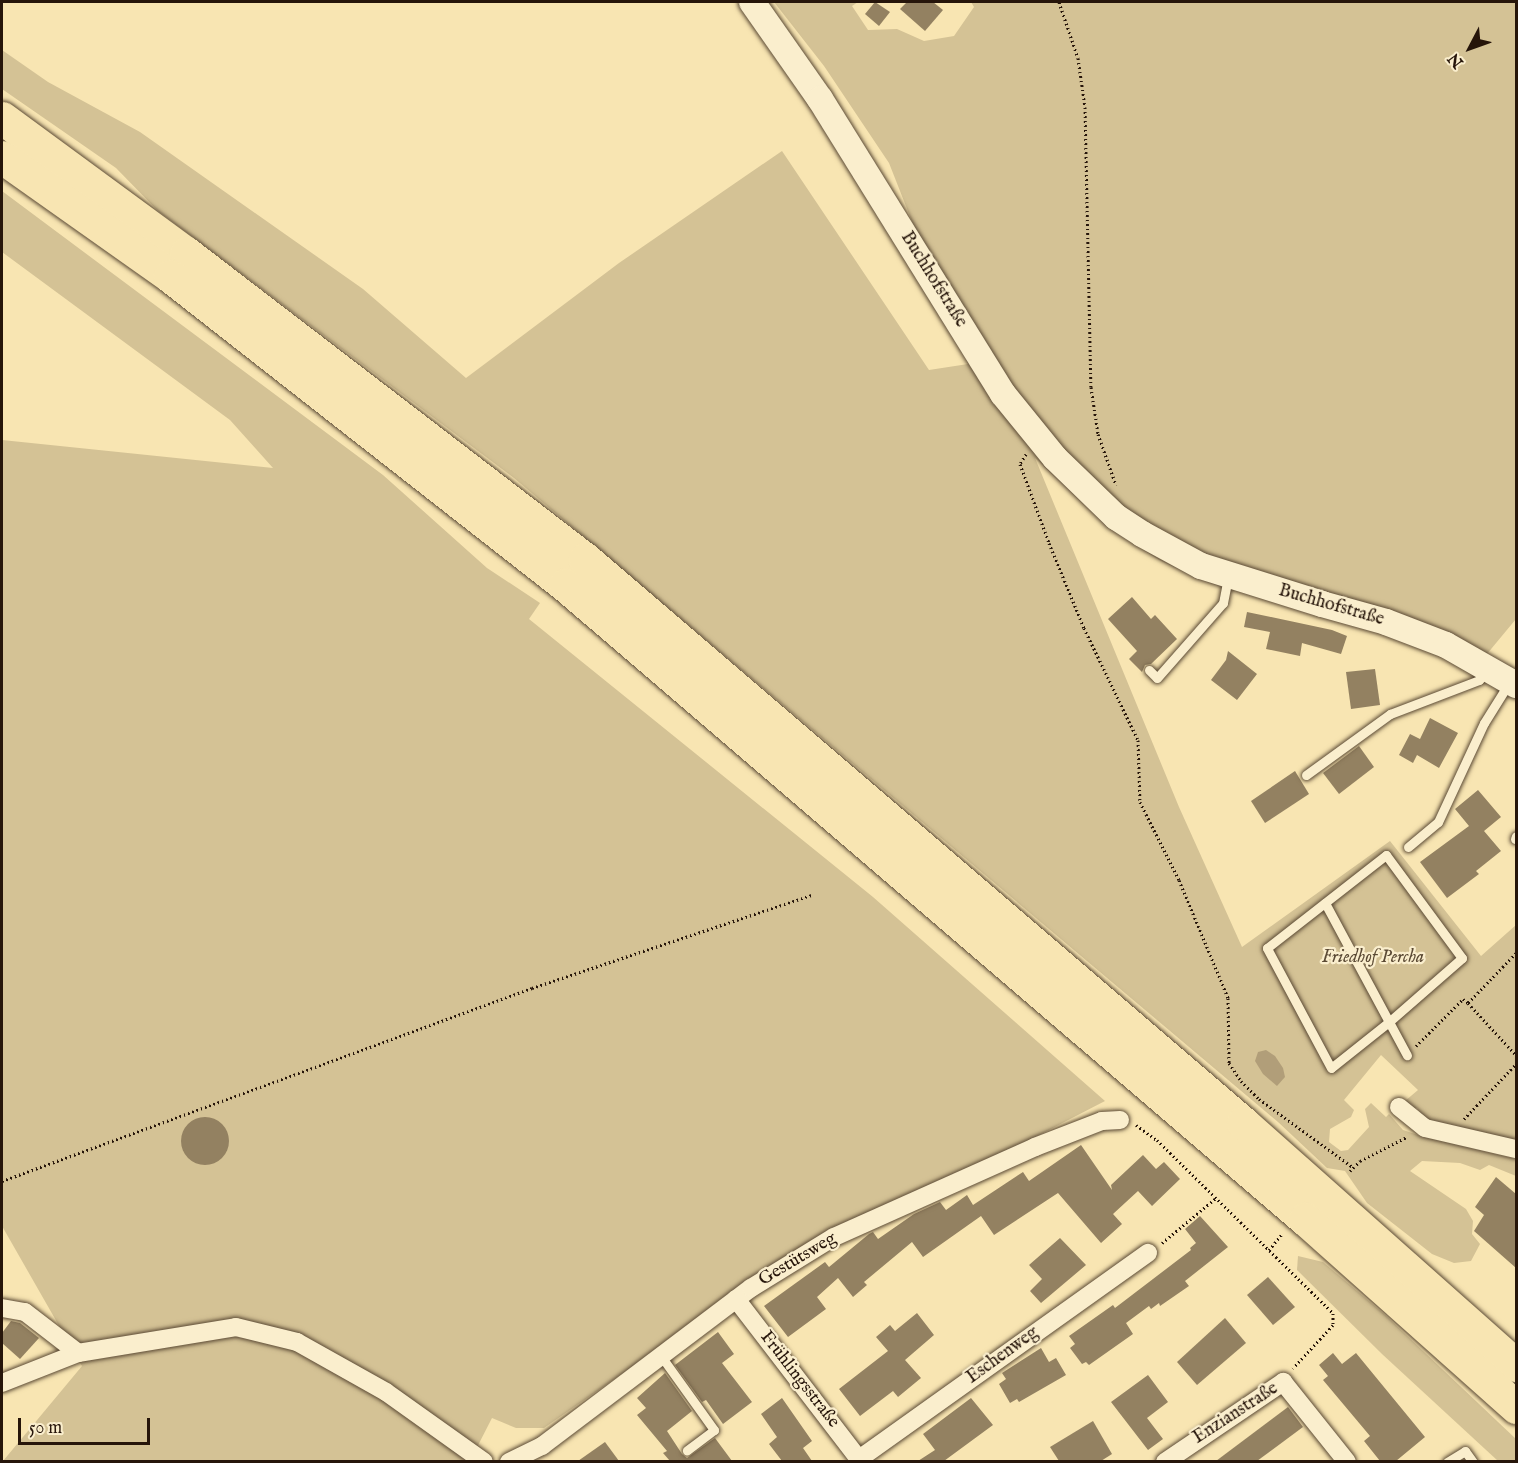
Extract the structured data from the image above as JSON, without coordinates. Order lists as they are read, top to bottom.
{
  "streets": {
    "main road": ["Buchhofstraße"],
    "street": [
      "Gestütsweg",
      "Eschenweg",
      "Frühlingsstraße",
      "Enzianstraße"
    ]
  },
  "crossings": [
    ["Gestütsweg", "Frühlingsstraße"],
    ["Eschenweg", "Frühlingsstraße"]
  ],
  "parks": ["Friedhof Percha"],
  "scale_bar": "50 m",
  "north": "bottom left"
}
